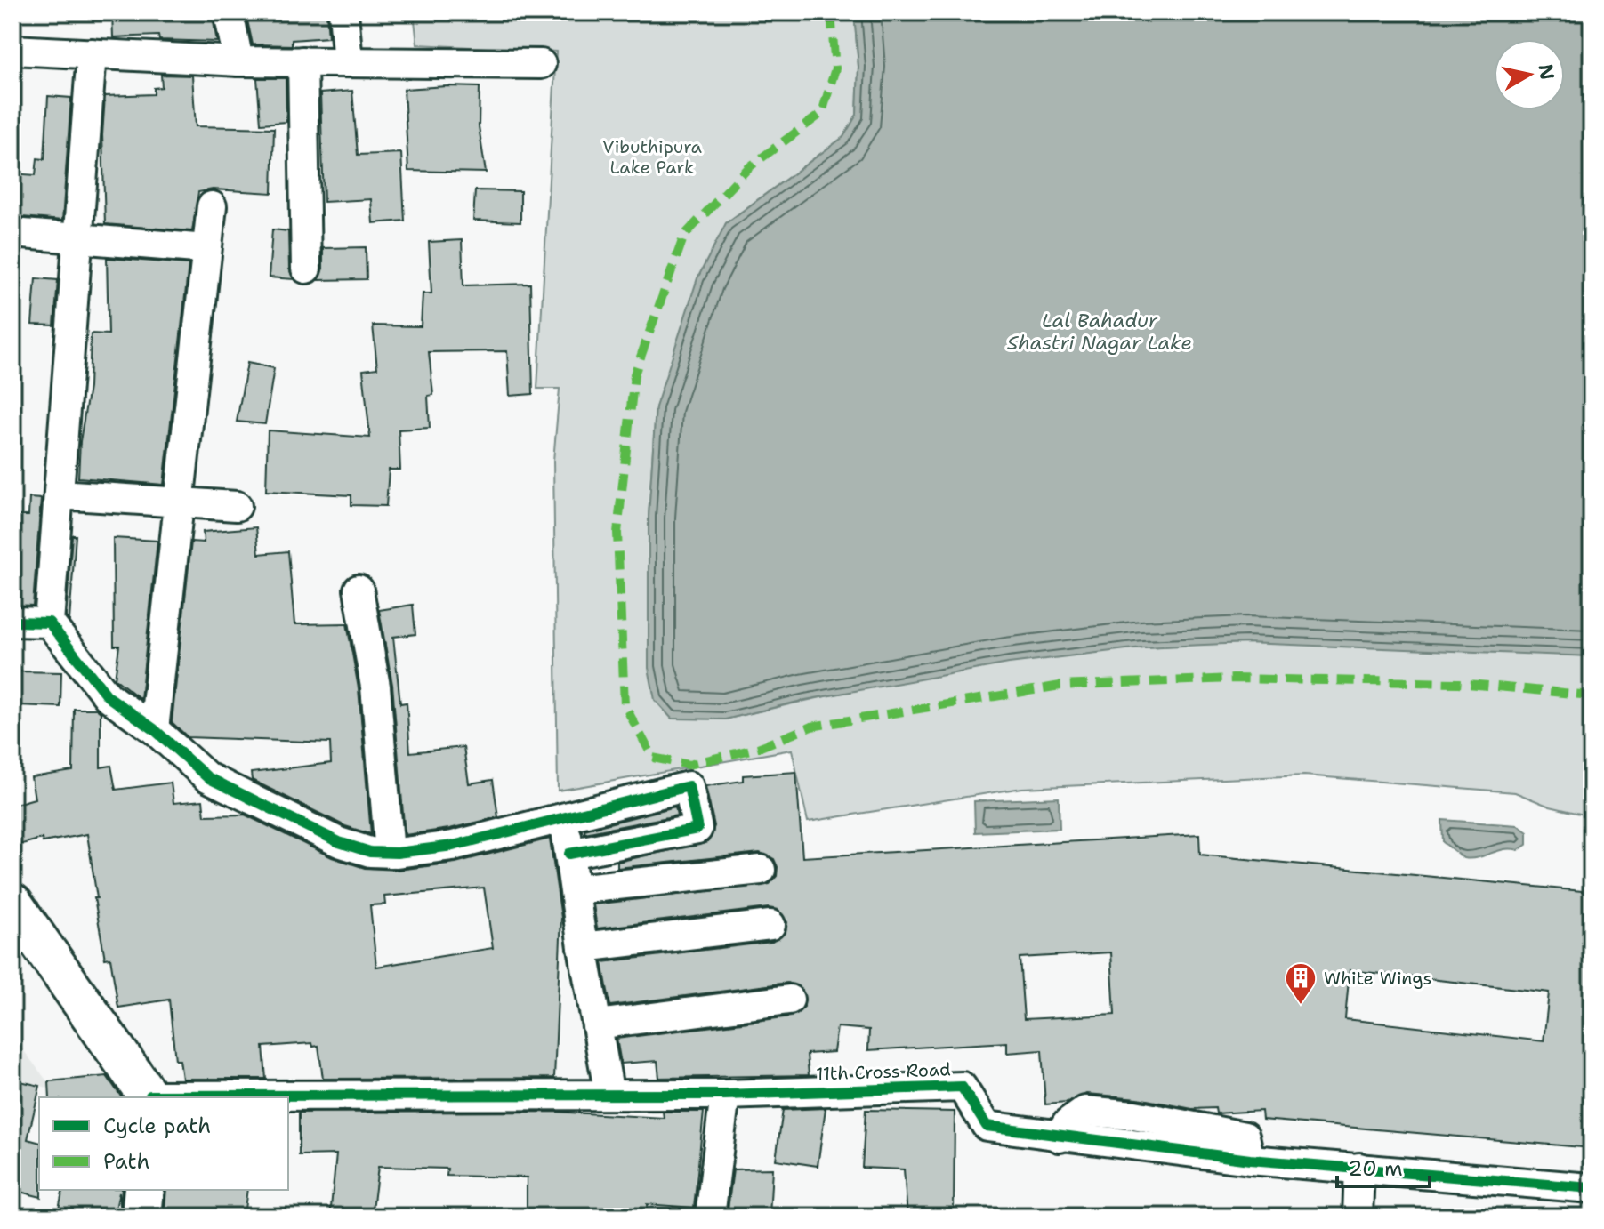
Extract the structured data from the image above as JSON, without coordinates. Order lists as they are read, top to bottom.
{
  "streets": {
    "street": ["11th Cross Road"]
  },
  "water": ["Lal Bahadur Shastri Nagar Lake"],
  "parks": ["Vibuthipura Lake Park"],
  "places": {
    "building": ["White Wings"]
  },
  "legend": ["Cycle path", "Path"],
  "scale_bar": "20 m",
  "north": "right"
}
